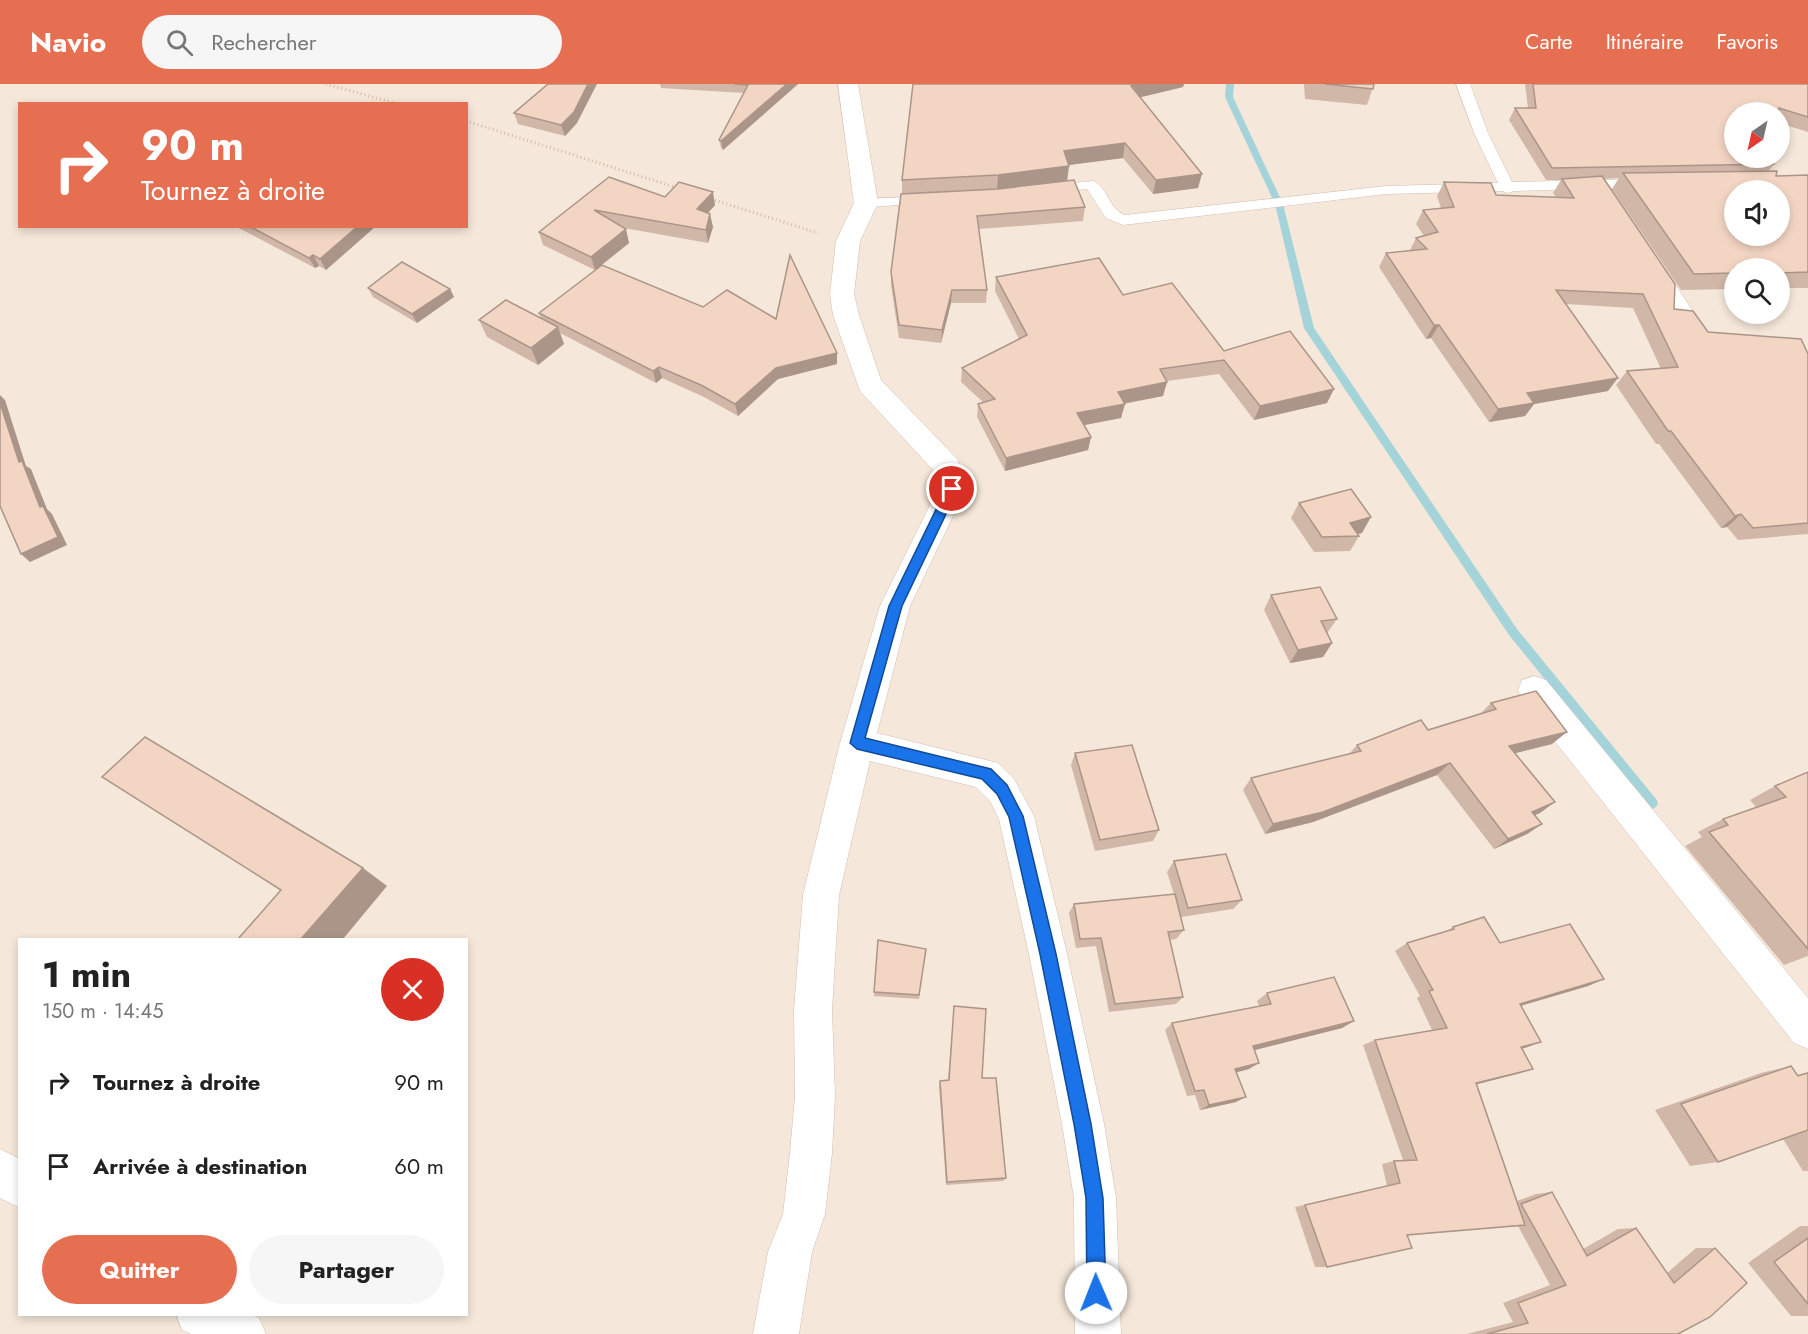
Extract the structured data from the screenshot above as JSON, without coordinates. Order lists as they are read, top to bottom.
{
  "north": "bottom left",
  "page": {
    "header": "Navio",
    "search": "Rechercher",
    "nav": ["Carte", "Itinéraire", "Favoris"],
    "turn": ["90 m", "Tournez à droite"],
    "heading": ["1 min", "150 m · 14:45"],
    "list": [
      {
        "name": "Tournez à droite",
        "value": "90 m"
      },
      {
        "name": "Arrivée à destination",
        "value": "60 m"
      }
    ],
    "buttons": ["Quitter", "Partager"]
  }
}
